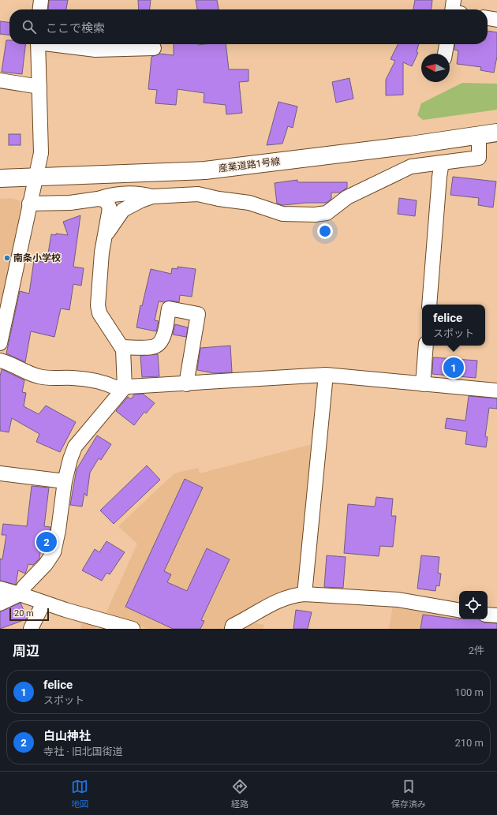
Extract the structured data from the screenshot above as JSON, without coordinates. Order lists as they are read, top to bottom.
{
  "streets": {
    "street": ["産業道路1号線"]
  },
  "places": ["南条小学校"],
  "scale_bar": "20 m",
  "north": "left",
  "page": {
    "search": "ここで検索",
    "popup": ["felice", "スポット"],
    "pins": ["1", "2"],
    "scale": "20 m",
    "heading": ["周辺", "2件"],
    "list": [
      {
        "mark": "1",
        "name": "felice",
        "note": "スポット",
        "value": "100 m"
      },
      {
        "mark": "2",
        "name": "白山神社",
        "note": "寺社 · 旧北国街道",
        "value": "210 m"
      }
    ],
    "nav": ["地図", "経路", "保存済み"]
  }
}
